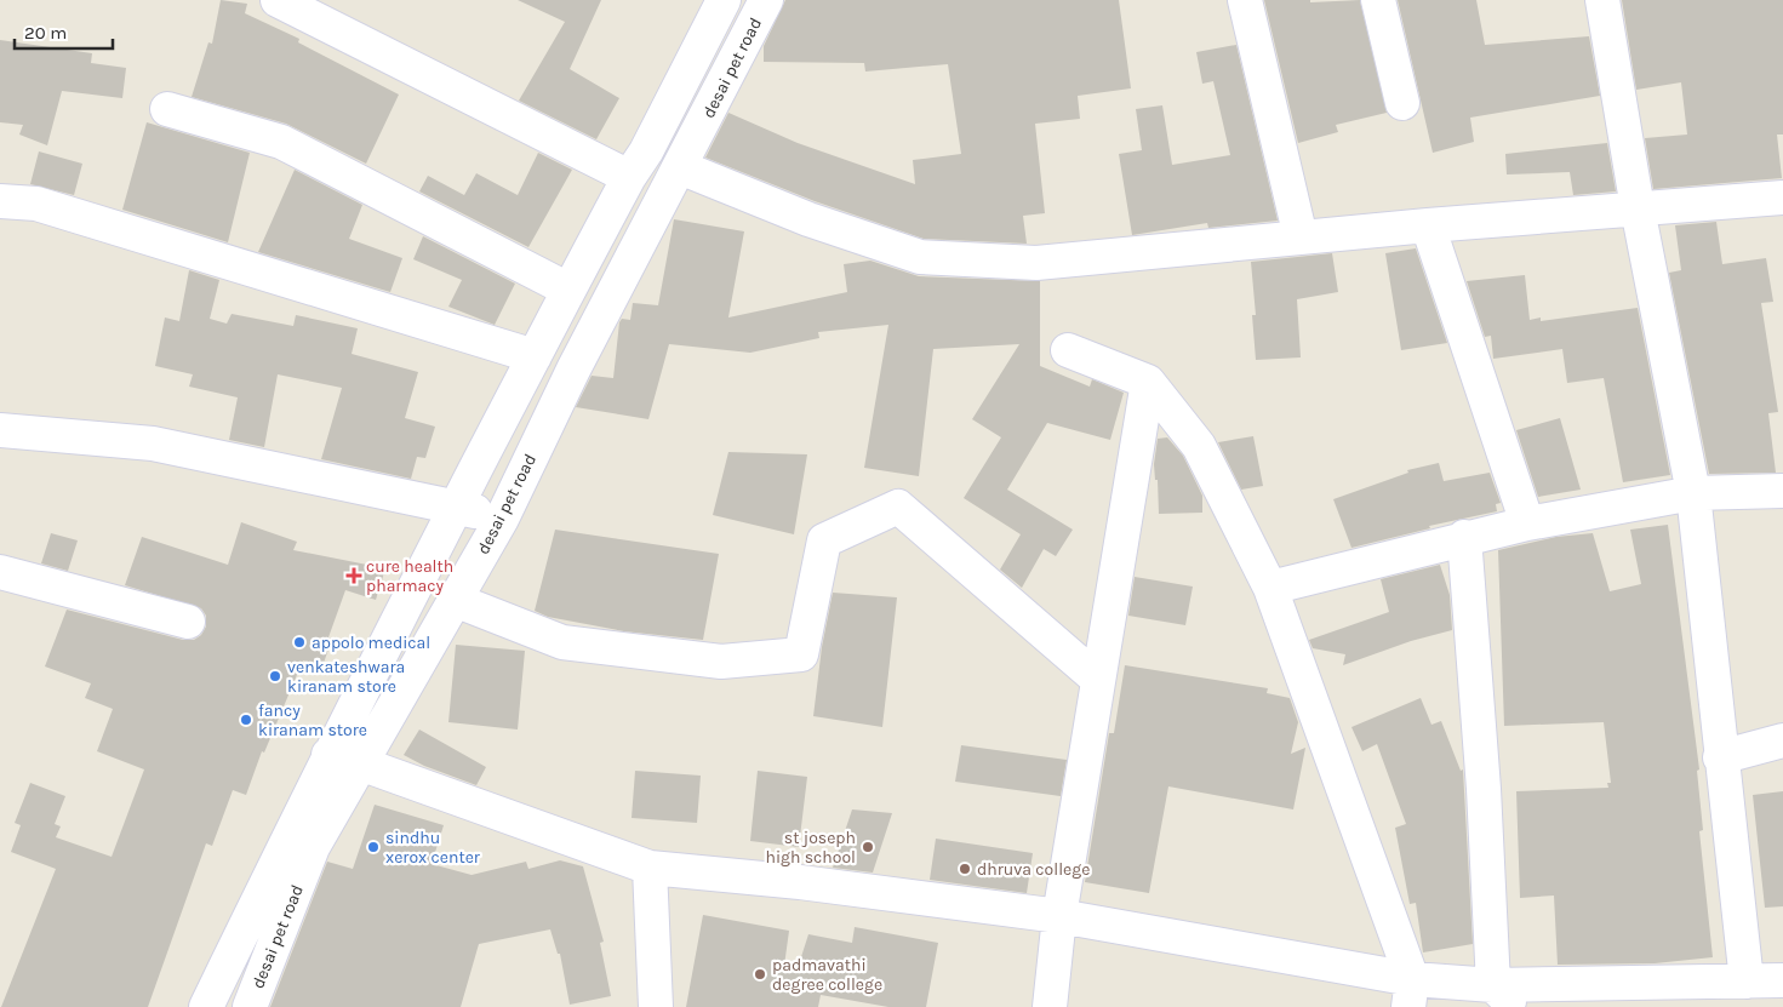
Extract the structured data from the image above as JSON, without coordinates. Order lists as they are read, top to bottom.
{
  "streets": {
    "street": ["desai pet road"]
  },
  "places": {
    "health": ["cure health pharmacy"],
    "other": [
      "appolo medical",
      "venkateshwara kiranam store",
      "fancy kiranam store",
      "sindhu xerox center",
      "st joseph high school",
      "dhruva college",
      "padmavathi degree college"
    ]
  },
  "scale_bar": "20 m"
}
